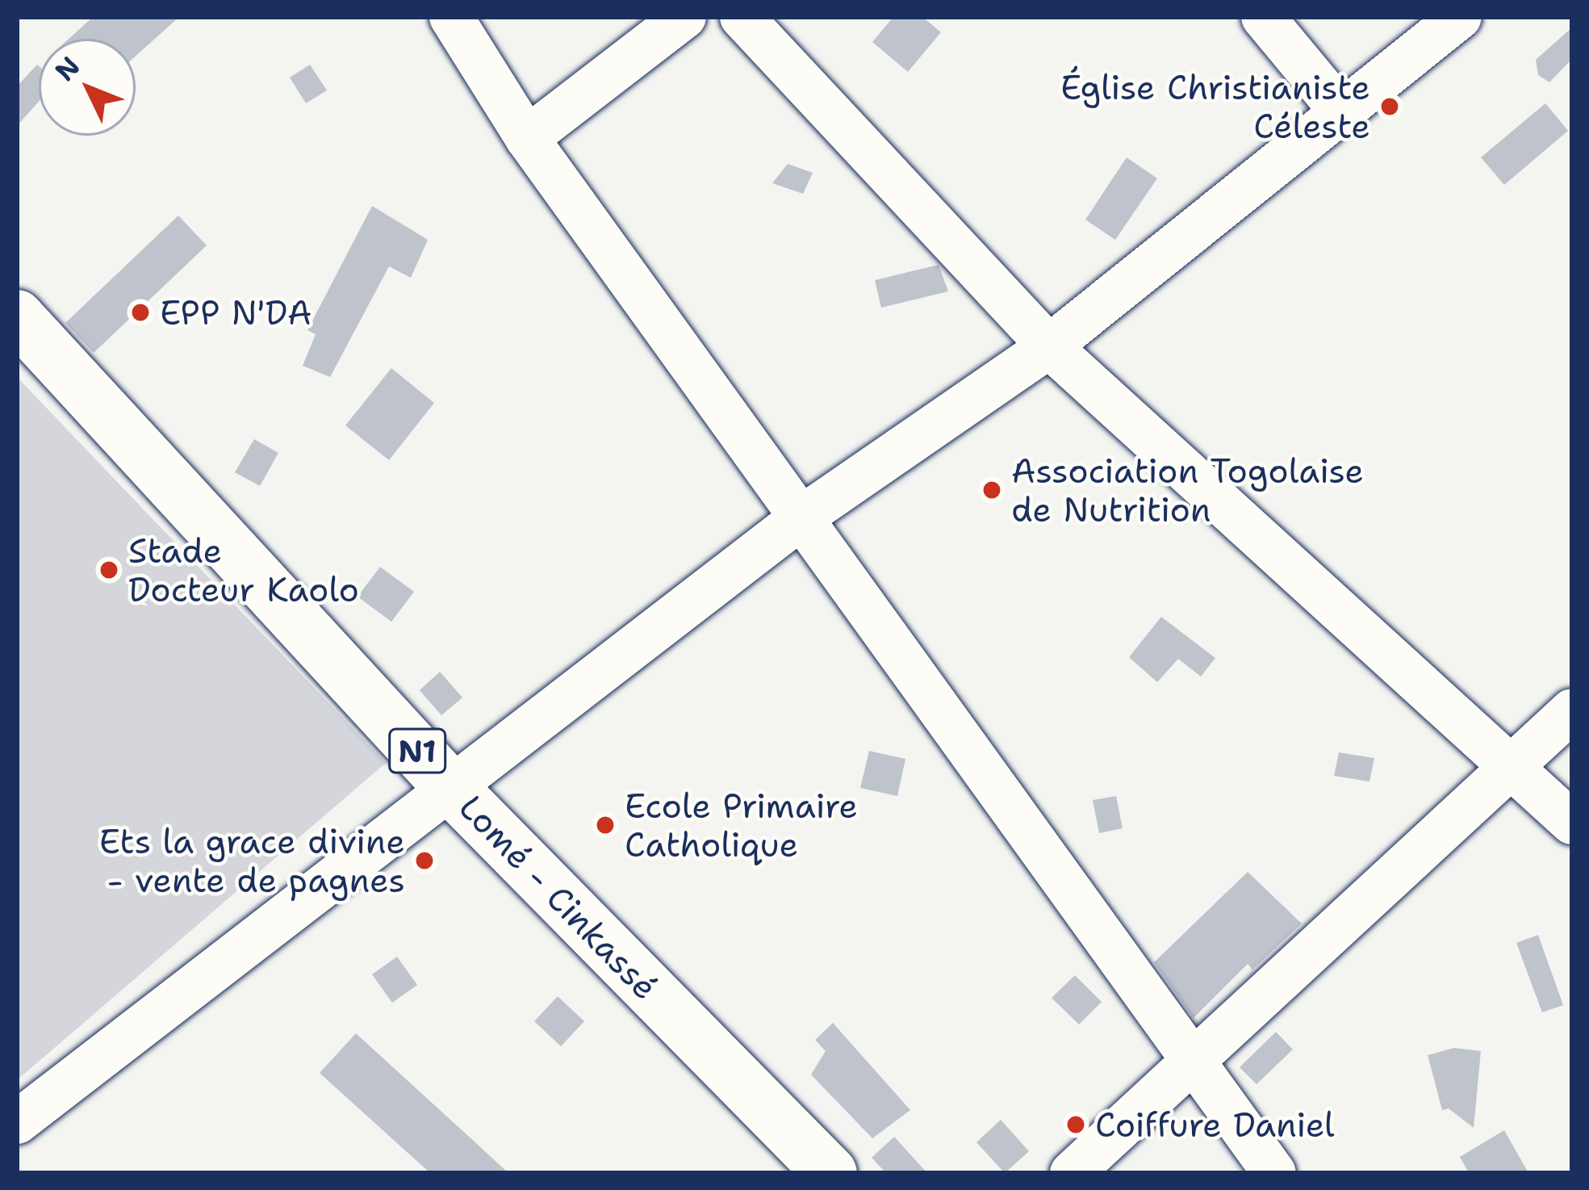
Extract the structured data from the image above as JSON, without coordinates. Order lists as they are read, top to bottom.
{
  "streets": {
    "highway": ["N1", "Lomé - Cinkassé"]
  },
  "places": [
    "Église Christianiste Céleste",
    "EPP N'DA",
    "Association Togolaise de Nutrition",
    "Stade Docteur Kaolo",
    "Ecole Primaire Catholique",
    "Ets la grace divine - vente de pagnes",
    "Coiffure Daniel"
  ],
  "north": "top left"
}
